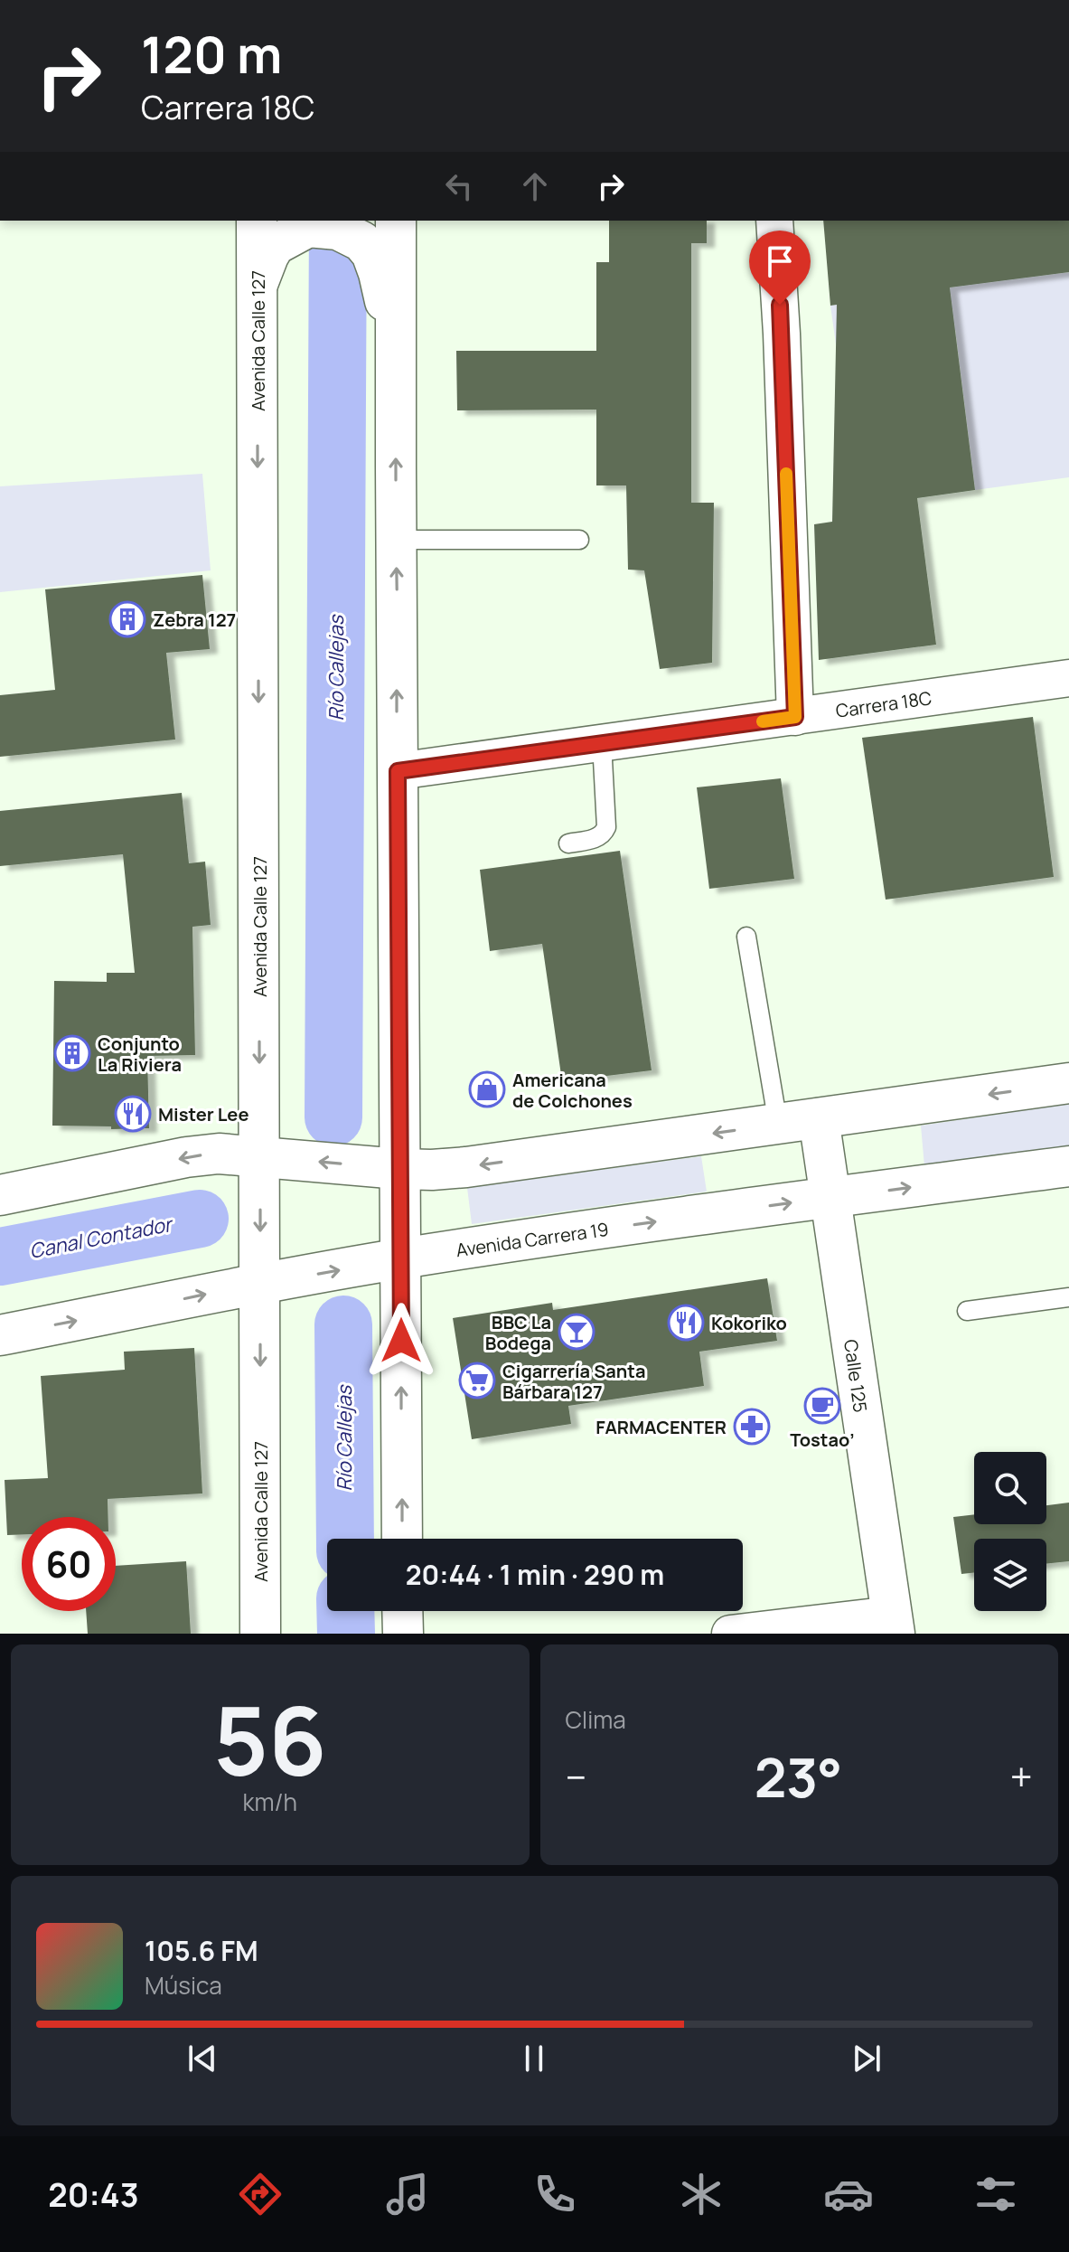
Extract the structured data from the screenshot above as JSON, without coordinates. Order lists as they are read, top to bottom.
{
  "streets": {
    "main road": ["Avenida Calle 127", "Avenida Carrera 19", "Calle 125"],
    "street": ["Carrera 18C"]
  },
  "crossings": [
    ["Avenida Calle 127", "Avenida Carrera 19"],
    ["Avenida Carrera 19", "Calle 125"]
  ],
  "water": ["Río Callejas", "Canal Contador"],
  "places": {
    "building": ["Zebra 127", "Conjunto La Riviera"],
    "shop": ["Americana de Colchones"],
    "restaurant": ["Mister Lee", "Kokoriko"],
    "bar": ["BBC La Bodega"],
    "supermarket": ["Cigarrería Santa Bárbara 127"],
    "cafe": ["Tostao’"],
    "pharmacy": ["FARMACENTER"]
  },
  "page": {
    "turn": ["120 m", "Carrera 18C"],
    "limit": "60",
    "trip": "20:44 · 1 min · 290 m",
    "tile": [
      ["56", "km/h"],
      "Clima"
    ],
    "heat": ["−", "23°", "+"],
    "song": ["105.6 FM", "Música"],
    "tabs": "20:43"
  }
}
